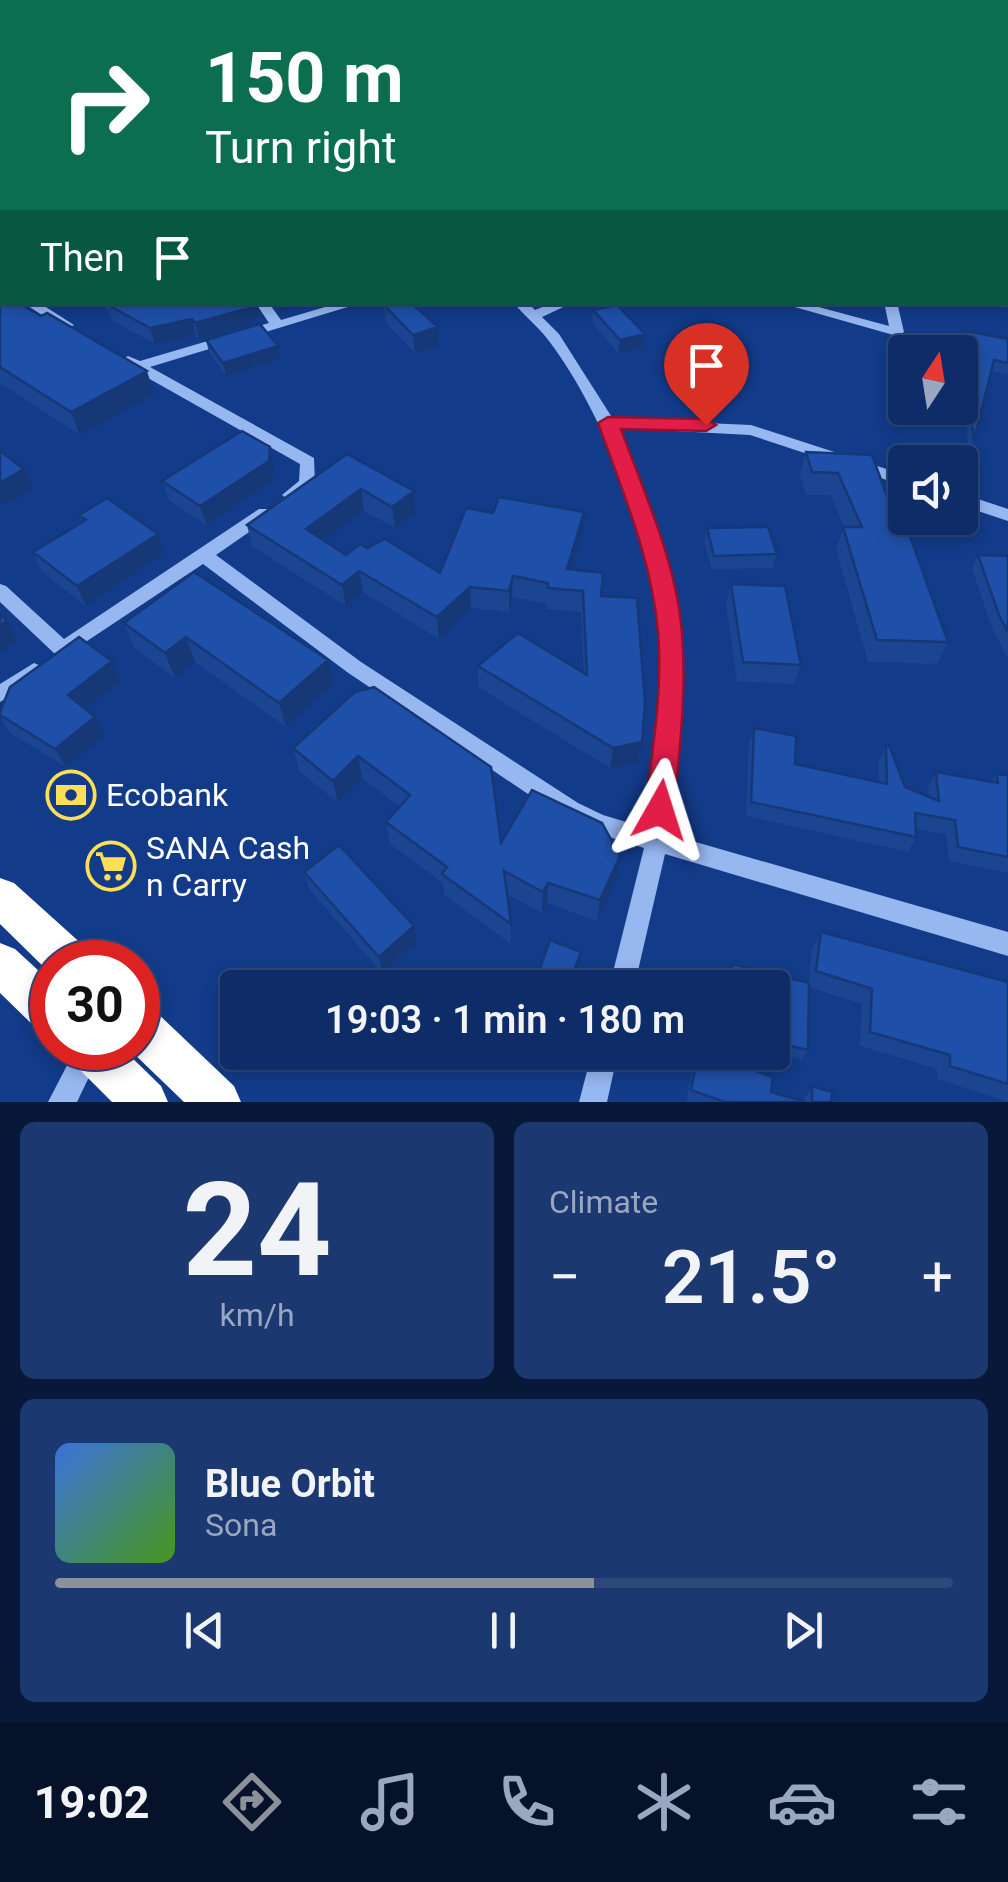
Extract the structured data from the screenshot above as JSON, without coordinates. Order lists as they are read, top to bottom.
{
  "places": {
    "bank": ["Ecobank"],
    "supermarket": ["SANA Cash n Carry"]
  },
  "north": "top",
  "page": {
    "turn": ["150 m", "Turn right"],
    "then": "Then",
    "limit": "30",
    "trip": "19:03 · 1 min · 180 m",
    "tile": [
      ["24", "km/h"],
      "Climate"
    ],
    "heat": ["−", "21.5°", "+"],
    "song": ["Blue Orbit", "Sona"],
    "tabs": "19:02"
  }
}
